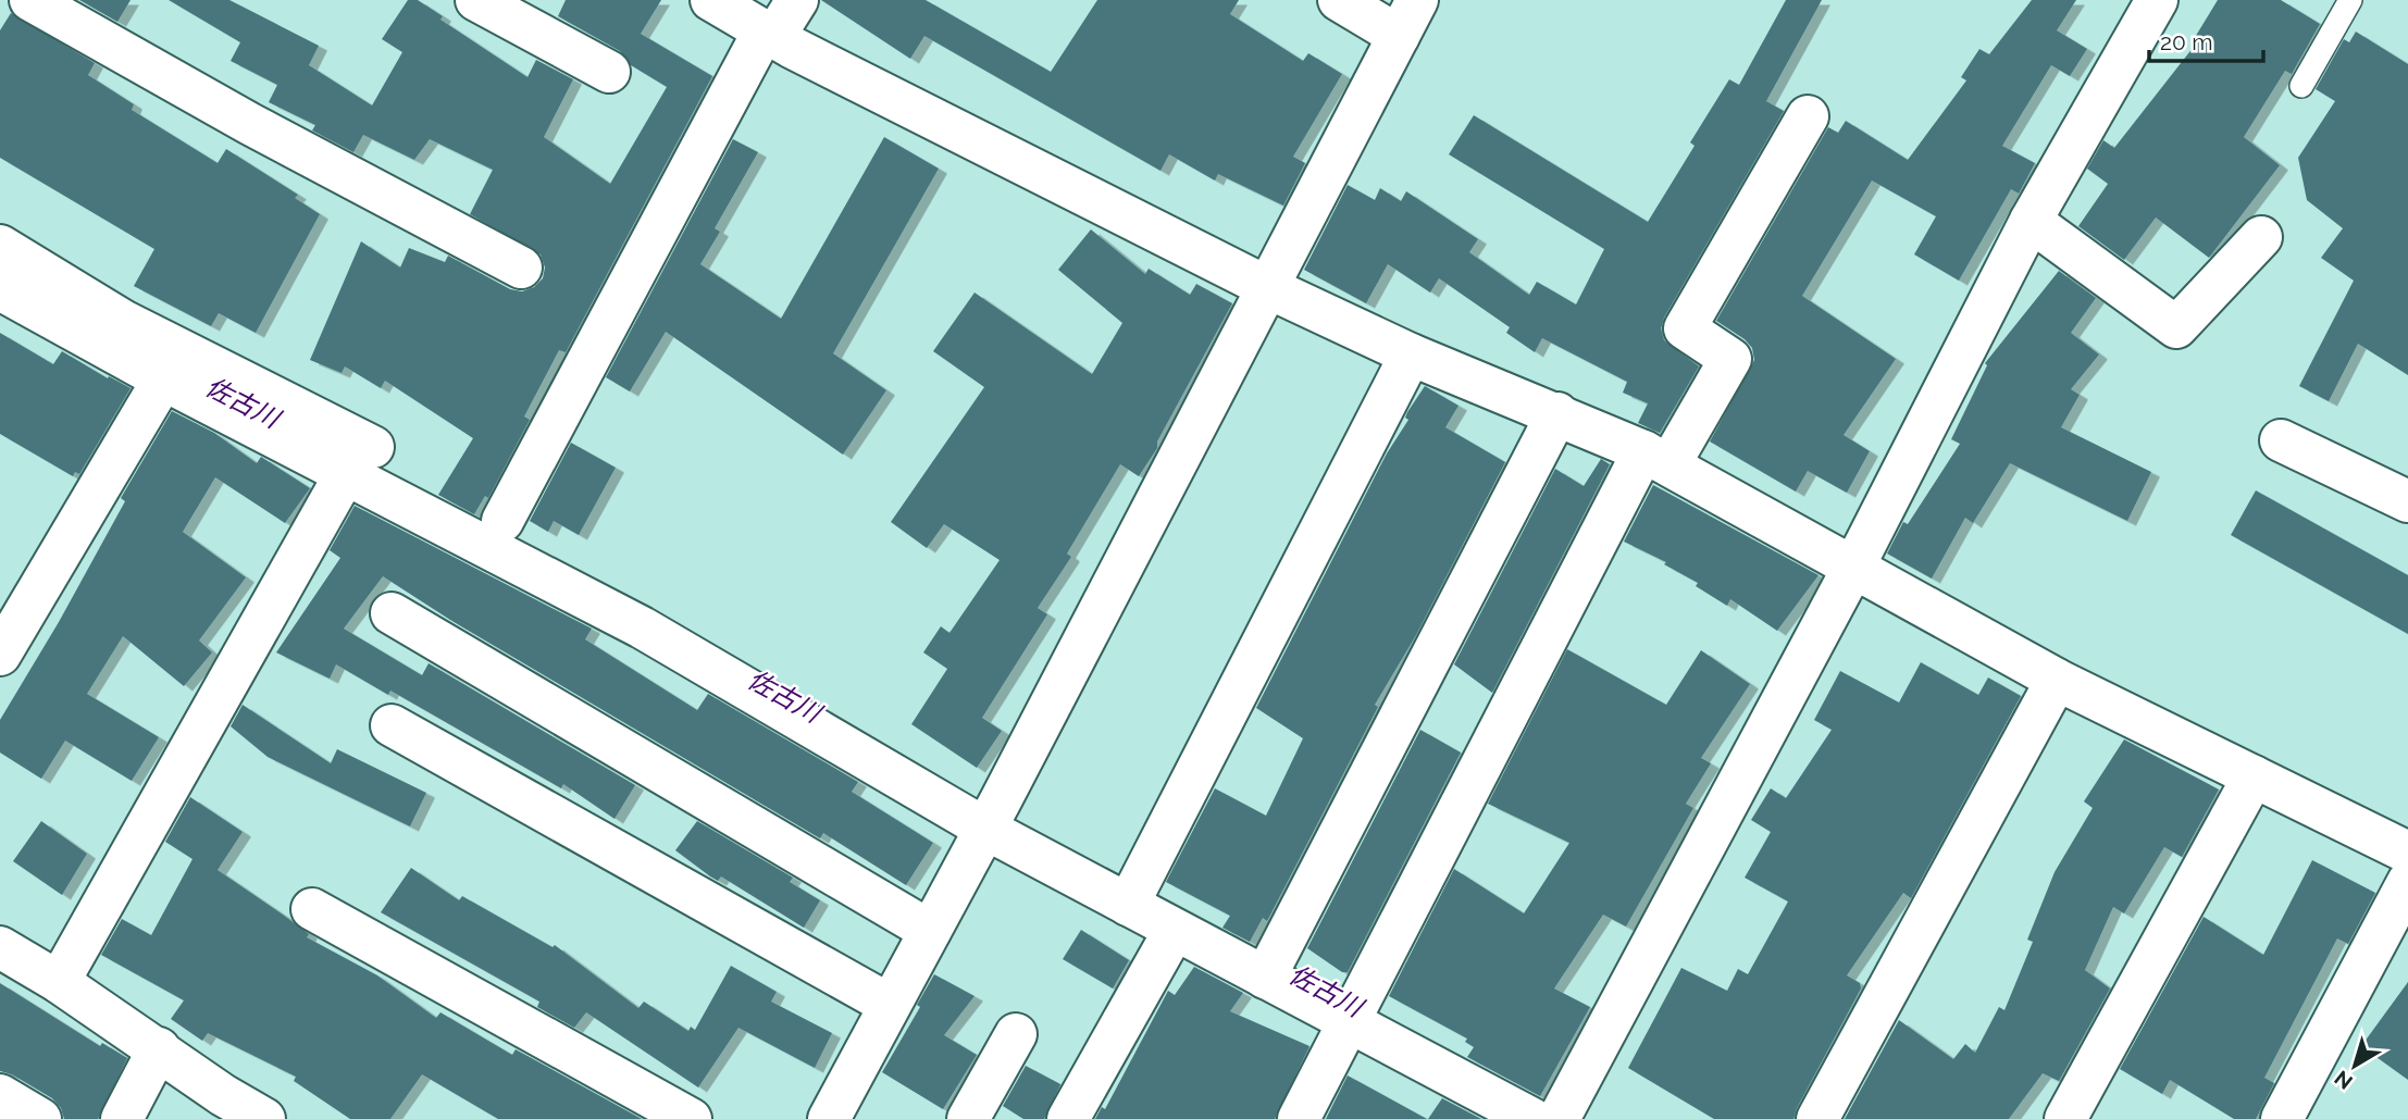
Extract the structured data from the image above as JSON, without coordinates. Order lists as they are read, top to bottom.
{
  "water": ["佐古川"],
  "scale_bar": "20 m",
  "north": "bottom left"
}
